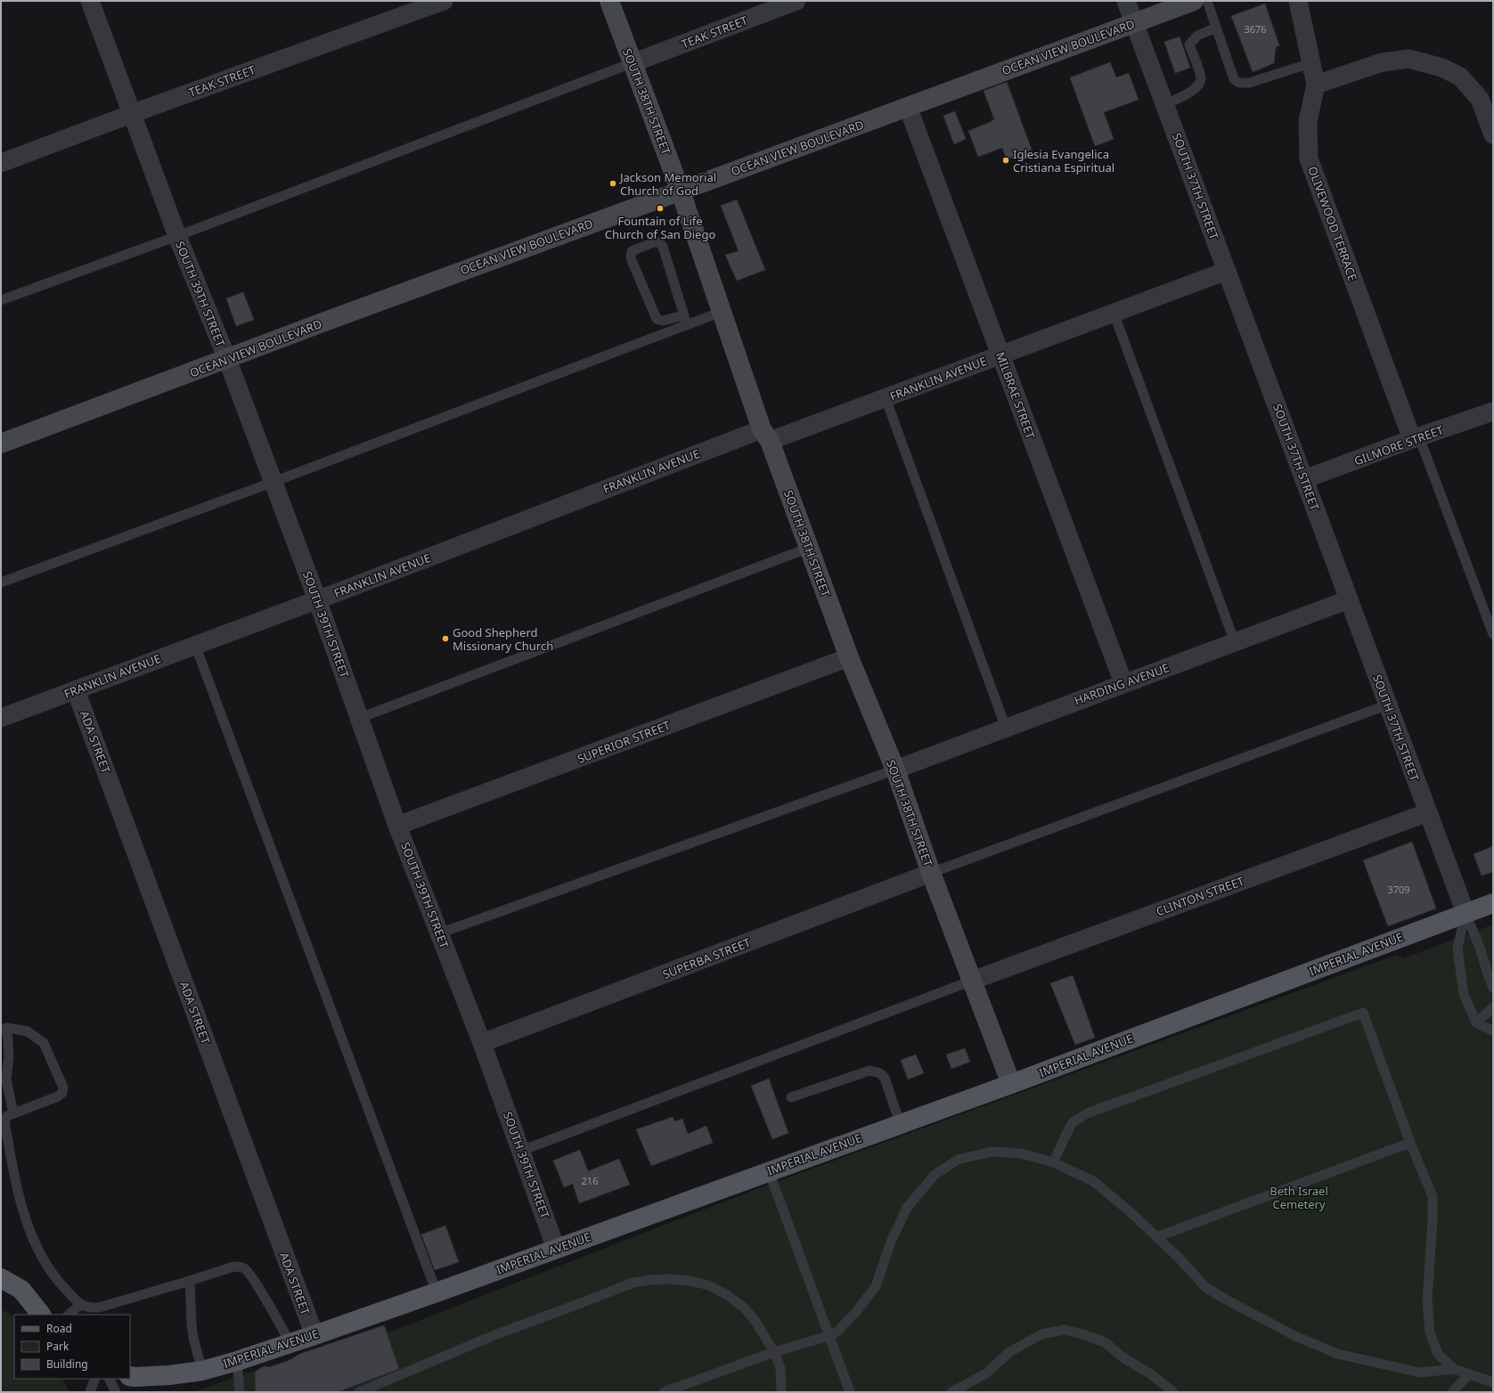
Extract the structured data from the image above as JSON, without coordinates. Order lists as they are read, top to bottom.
{
  "streets": {
    "main road": ["OCEAN VIEW BOULEVARD", "SOUTH 38TH STREET", "IMPERIAL AVENUE"],
    "street": [
      "TEAK STREET",
      "SOUTH 37TH STREET",
      "OLIVEWOOD TERRACE",
      "SOUTH 39TH STREET",
      "FRANKLIN AVENUE",
      "MILBRAE STREET",
      "GILMORE STREET",
      "HARDING AVENUE",
      "ADA STREET",
      "SUPERIOR STREET",
      "CLINTON STREET",
      "SUPERBA STREET"
    ]
  },
  "crossings": [
    ["TEAK STREET", "SOUTH 38TH STREET"],
    ["TEAK STREET", "SOUTH 39TH STREET"],
    ["OCEAN VIEW BOULEVARD", "SOUTH 38TH STREET"],
    ["OCEAN VIEW BOULEVARD", "SOUTH 37TH STREET"],
    ["OCEAN VIEW BOULEVARD", "SOUTH 39TH STREET"],
    ["OCEAN VIEW BOULEVARD", "MILBRAE STREET"],
    ["SOUTH 38TH STREET", "FRANKLIN AVENUE"],
    ["SOUTH 38TH STREET", "HARDING AVENUE"],
    ["SOUTH 38TH STREET", "SUPERIOR STREET"],
    ["SOUTH 38TH STREET", "CLINTON STREET"],
    ["SOUTH 38TH STREET", "IMPERIAL AVENUE"],
    ["SOUTH 38TH STREET", "SUPERBA STREET"],
    ["SOUTH 37TH STREET", "FRANKLIN AVENUE"],
    ["SOUTH 37TH STREET", "GILMORE STREET"],
    ["SOUTH 37TH STREET", "HARDING AVENUE"],
    ["SOUTH 37TH STREET", "CLINTON STREET"],
    ["SOUTH 37TH STREET", "IMPERIAL AVENUE"],
    ["OLIVEWOOD TERRACE", "GILMORE STREET"],
    ["SOUTH 39TH STREET", "FRANKLIN AVENUE"],
    ["SOUTH 39TH STREET", "SUPERIOR STREET"],
    ["SOUTH 39TH STREET", "IMPERIAL AVENUE"],
    ["SOUTH 39TH STREET", "SUPERBA STREET"],
    ["FRANKLIN AVENUE", "MILBRAE STREET"],
    ["FRANKLIN AVENUE", "ADA STREET"],
    ["MILBRAE STREET", "HARDING AVENUE"],
    ["ADA STREET", "IMPERIAL AVENUE"]
  ],
  "parks": ["Beth Israel Cemetery"],
  "places": [
    "Iglesia Evangelica Cristiana Espiritual",
    "Jackson Memorial Church of God",
    "Fountain of Life Church of San Diego",
    "Good Shepherd Missionary Church"
  ],
  "house_numbers": ["3676", "3709", "216"],
  "legend": ["Road", "Park", "Building"]
}
